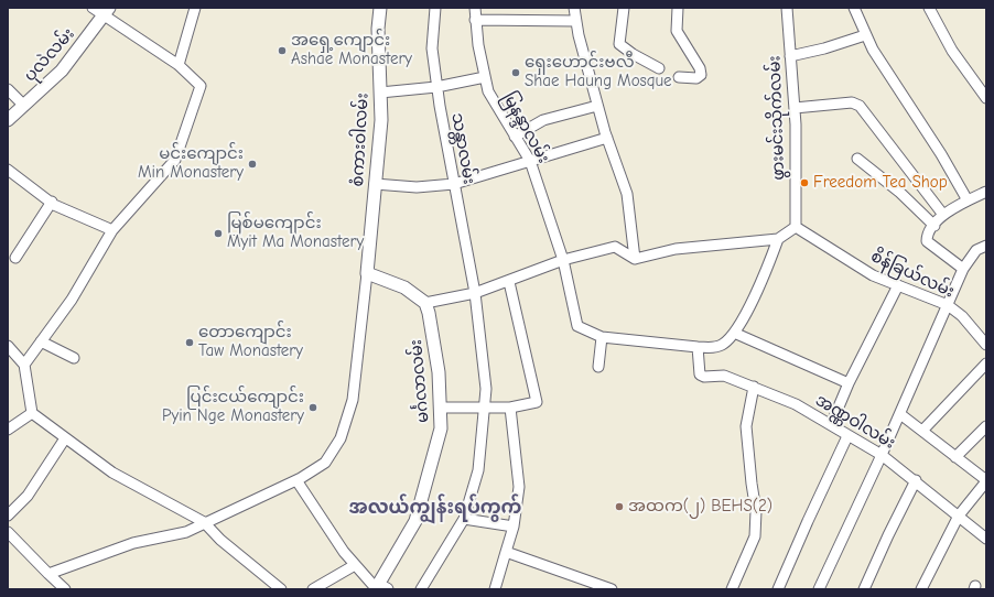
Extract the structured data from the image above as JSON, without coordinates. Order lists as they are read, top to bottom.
{
  "streets": {
    "main road": ["ပုလဲလမ်း", "စံကားဝါလမ်း", "မင်္ဂလာလမ်း"],
    "street": [
      "ဖွားမင်းသိုက်လမ်း",
      "မြနန္ဒာလမ်း",
      "သန္တာလမ်း",
      "စိန်ခြယ်လမ်း",
      "အဏ္ဏဝါလမ်း"
    ]
  },
  "crossings": [
    ["ဖွားမင်းသိုက်လမ်း", "စိန်ခြယ်လမ်း"]
  ],
  "districts": ["အလယ်ကျွန်းရပ်ကွက်"],
  "places": [
    "အရှေ့ကျောင်း Ashae Monastery",
    "ရှေးဟောင်းဗလီ Shae Haung Mosque",
    "မင်းကျောင်း Min Monastery",
    "Freedom Tea Shop",
    "မြစ်မကျောင်း Myit Ma Monastery",
    "တောကျောင်း Taw Monastery",
    "ပြင်းငယ်ကျောင်း Pyin Nge Monastery",
    "အထက(၂) BEHS(2)"
  ]
}
